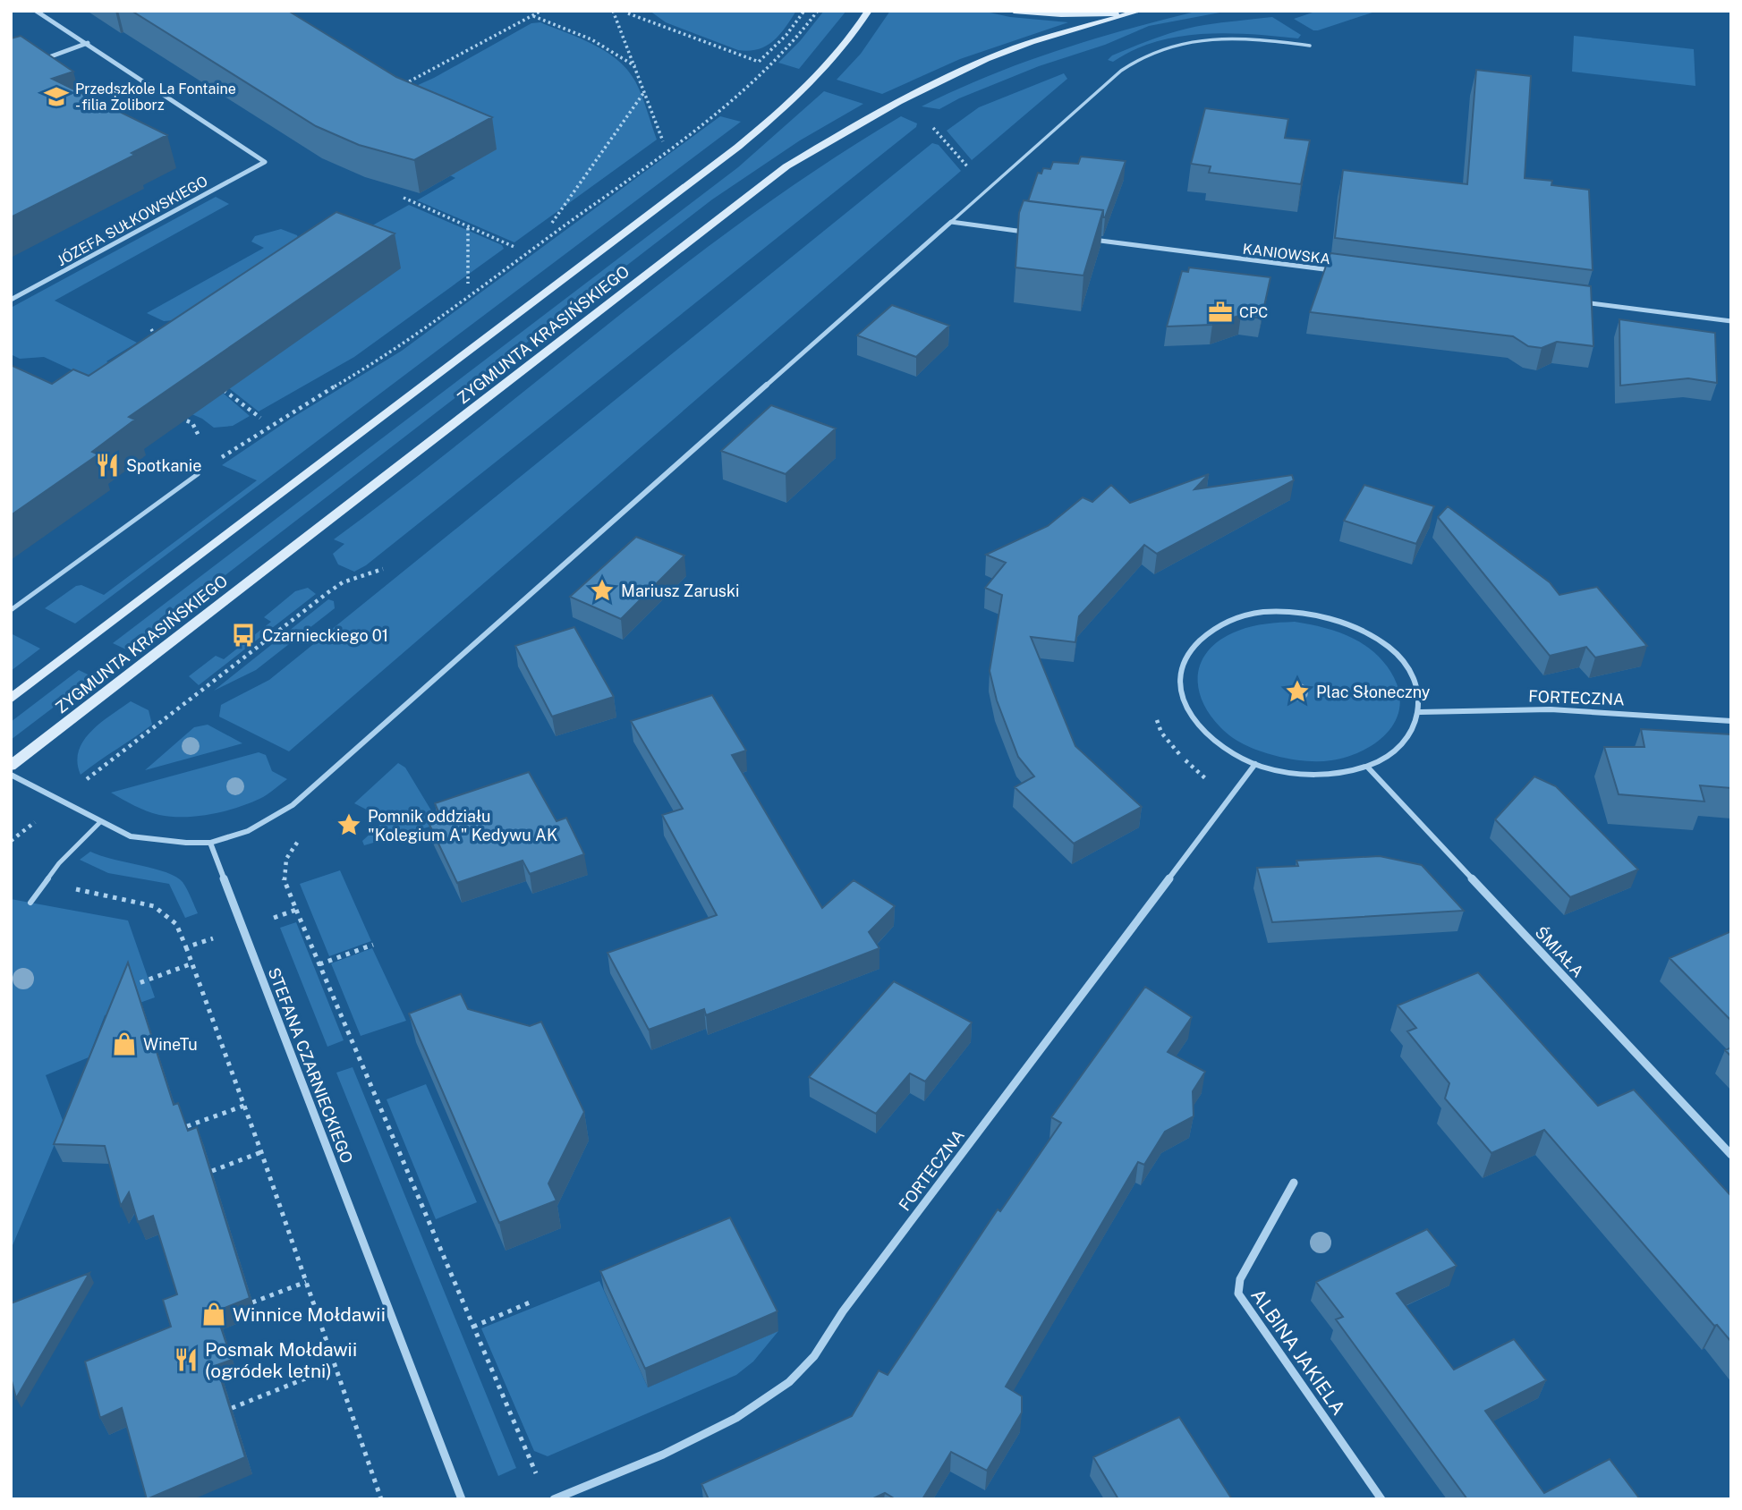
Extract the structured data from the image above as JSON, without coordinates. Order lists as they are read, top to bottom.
{
  "streets": {
    "main road": ["ZYGMUNTA KRASIŃSKIEGO"],
    "street": [
      "JÓZEFA SUŁKOWSKIEGO",
      "KANIOWSKA",
      "FORTECZNA",
      "ŚMIAŁA",
      "STEFANA CZARNIECKIEGO",
      "ALBINA JAKIELA"
    ]
  },
  "crossings": [
    ["FORTECZNA", "ŚMIAŁA"]
  ],
  "places": {
    "school or university": ["Przedszkole La Fontaine - filia Żoliborz"],
    "office": ["CPC"],
    "restaurant": ["Spotkanie", "Posmak Mołdawii (ogródek letni)"],
    "place": ["Mariusz Zaruski", "Plac Słoneczny", "Pomnik oddziału \"Kolegium A\" Kedywu AK"],
    "bus stop": ["Czarnieckiego 01"],
    "shop": ["WineTu", "Winnice Mołdawii"]
  }
}
